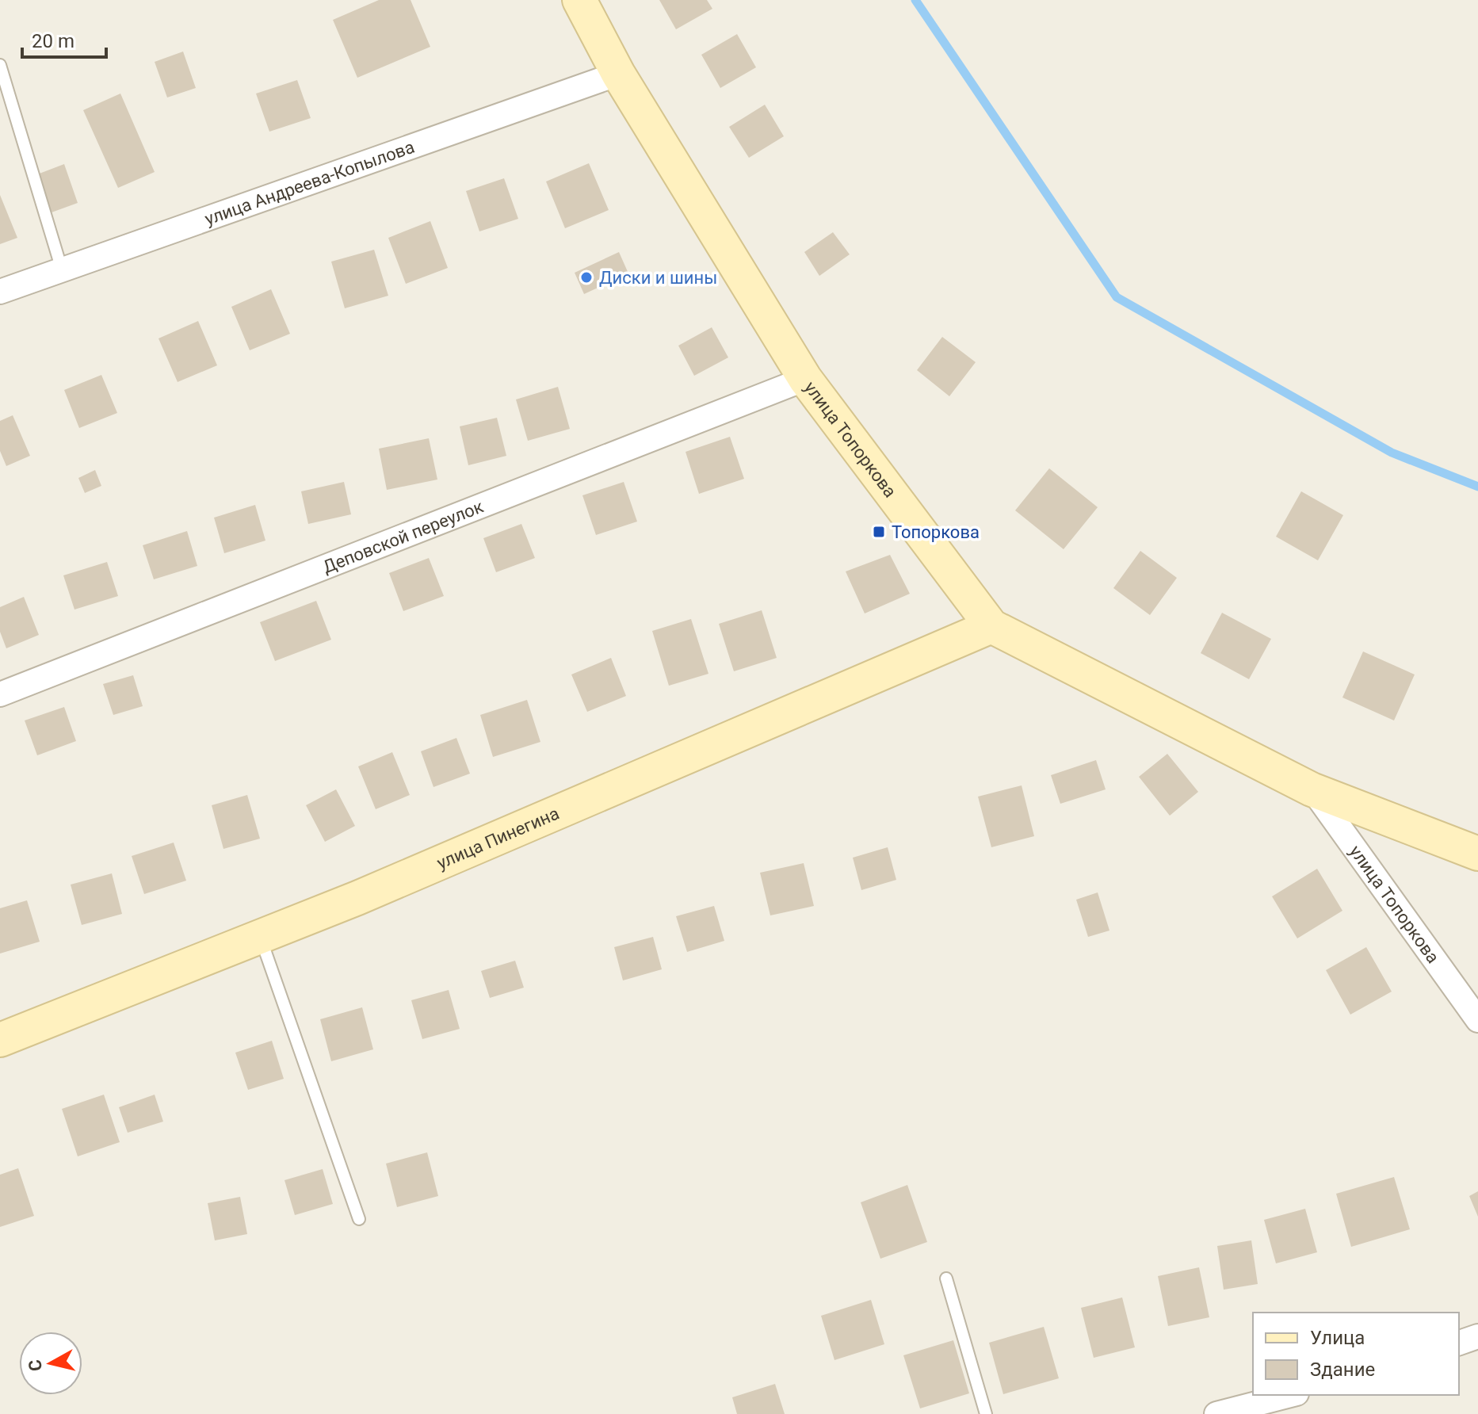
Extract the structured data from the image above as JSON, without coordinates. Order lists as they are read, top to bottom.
{
  "streets": {
    "street": [
      "улица Андреева-Копылова",
      "улица Топоркова",
      "Деповской переулок",
      "улица Пинегина"
    ]
  },
  "crossings": [
    ["улица Андреева-Копылова", "улица Топоркова"],
    ["улица Топоркова", "Деповской переулок"],
    ["улица Топоркова", "улица Пинегина"]
  ],
  "places": {
    "other": ["Диски и шины"],
    "transit": ["Топоркова"]
  },
  "legend": ["Улица", "Здание"],
  "scale_bar": "20 m",
  "north": "left"
}
